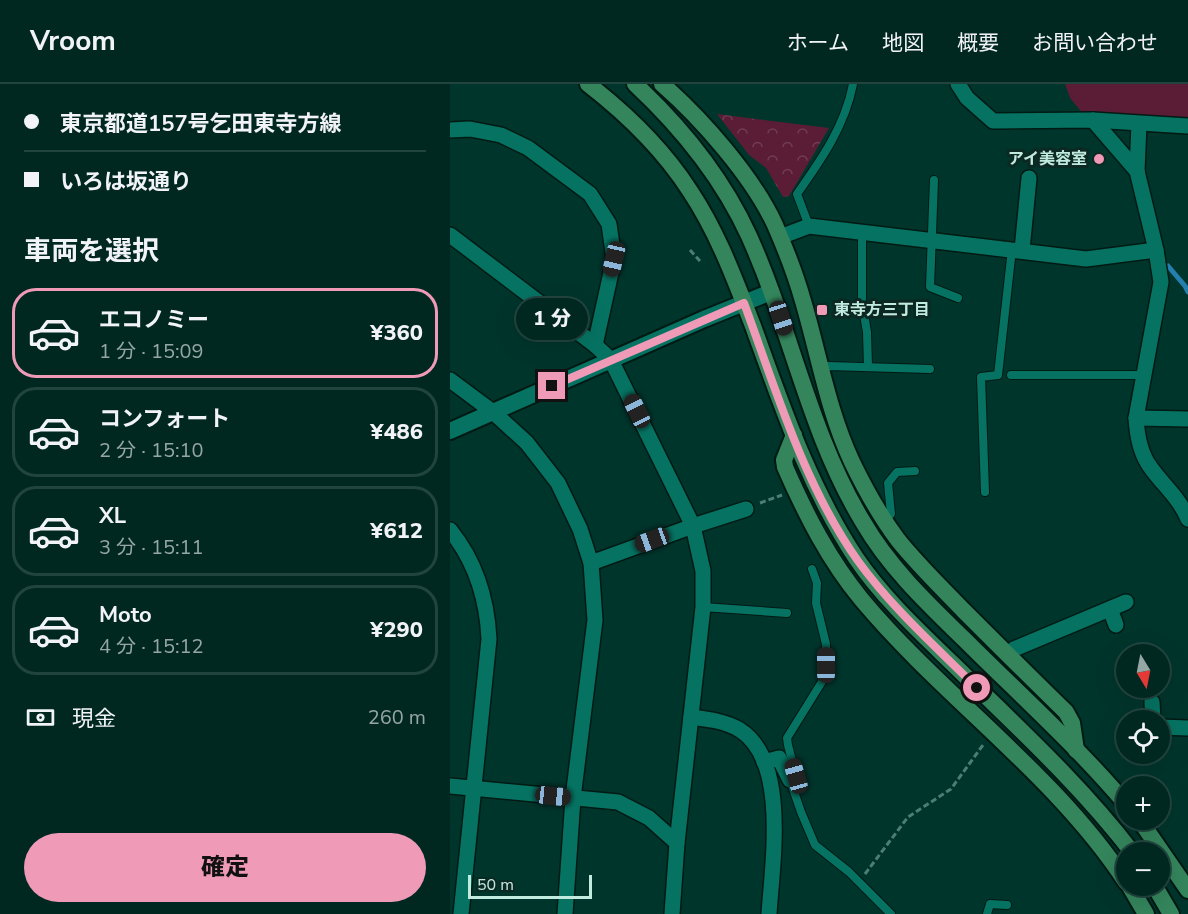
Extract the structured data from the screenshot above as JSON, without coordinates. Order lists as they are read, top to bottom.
{
  "places": {
    "other": ["アイ美容室"],
    "transit": ["東寺方三丁目"]
  },
  "scale_bar": "50 m",
  "north": "bottom",
  "page": {
    "header": "Vroom",
    "nav": [
      "ホーム",
      "地図",
      "概要",
      "お問い合わせ"
    ],
    "banner": ["東京都道157号乞田東寺方線", "いろは坂通り"],
    "heading": "車両を選択",
    "list": [
      {
        "name": "エコノミー",
        "note": "1 分 · 15:09",
        "value": "¥360"
      },
      {
        "name": "コンフォート",
        "note": "2 分 · 15:10",
        "value": "¥486"
      },
      {
        "name": "XL",
        "note": "3 分 · 15:11",
        "value": "¥612"
      },
      {
        "name": "Moto",
        "note": "4 分 · 15:12",
        "value": "¥290"
      }
    ],
    "bubble": "1 分",
    "map_buttons": ["+", "−"],
    "pay": ["現金", "260 m"],
    "buttons": "確定",
    "scale": "50 m"
  }
}
